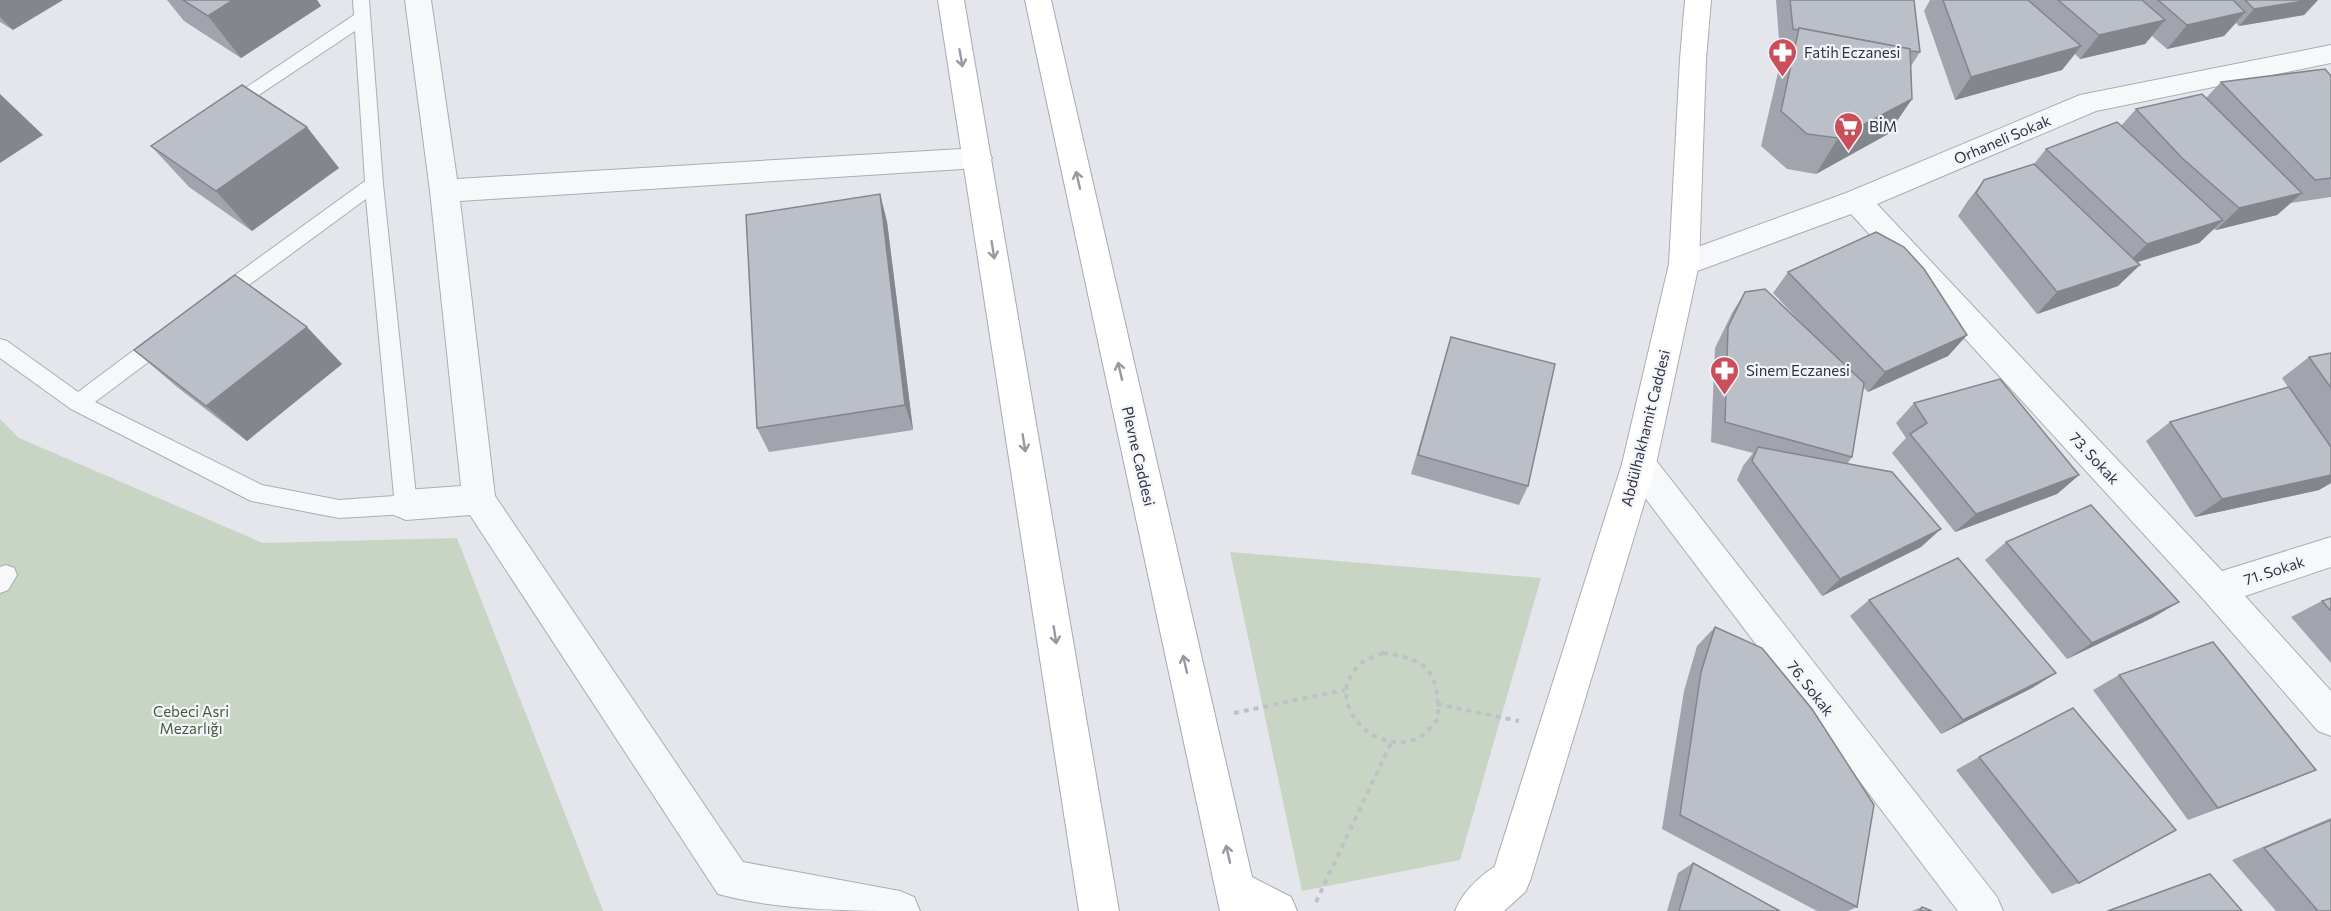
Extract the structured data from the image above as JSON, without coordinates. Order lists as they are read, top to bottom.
{
  "streets": {
    "main road": ["Abdülhakhamit Caddesi", "Plevne Caddesi"],
    "street": [
      "Orhaneli Sokak",
      "73. Sokak",
      "71. Sokak",
      "76. Sokak"
    ]
  },
  "crossings": [
    ["Orhaneli Sokak", "Abdülhakhamit Caddesi"],
    ["Orhaneli Sokak", "73. Sokak"],
    ["Abdülhakhamit Caddesi", "76. Sokak"],
    ["73. Sokak", "71. Sokak"]
  ],
  "parks": ["Cebeci Asri Mezarlığı"],
  "places": {
    "pharmacy": ["Fatih Eczanesi", "Sinem Eczanesi"],
    "supermarket": ["BİM"]
  }
}
